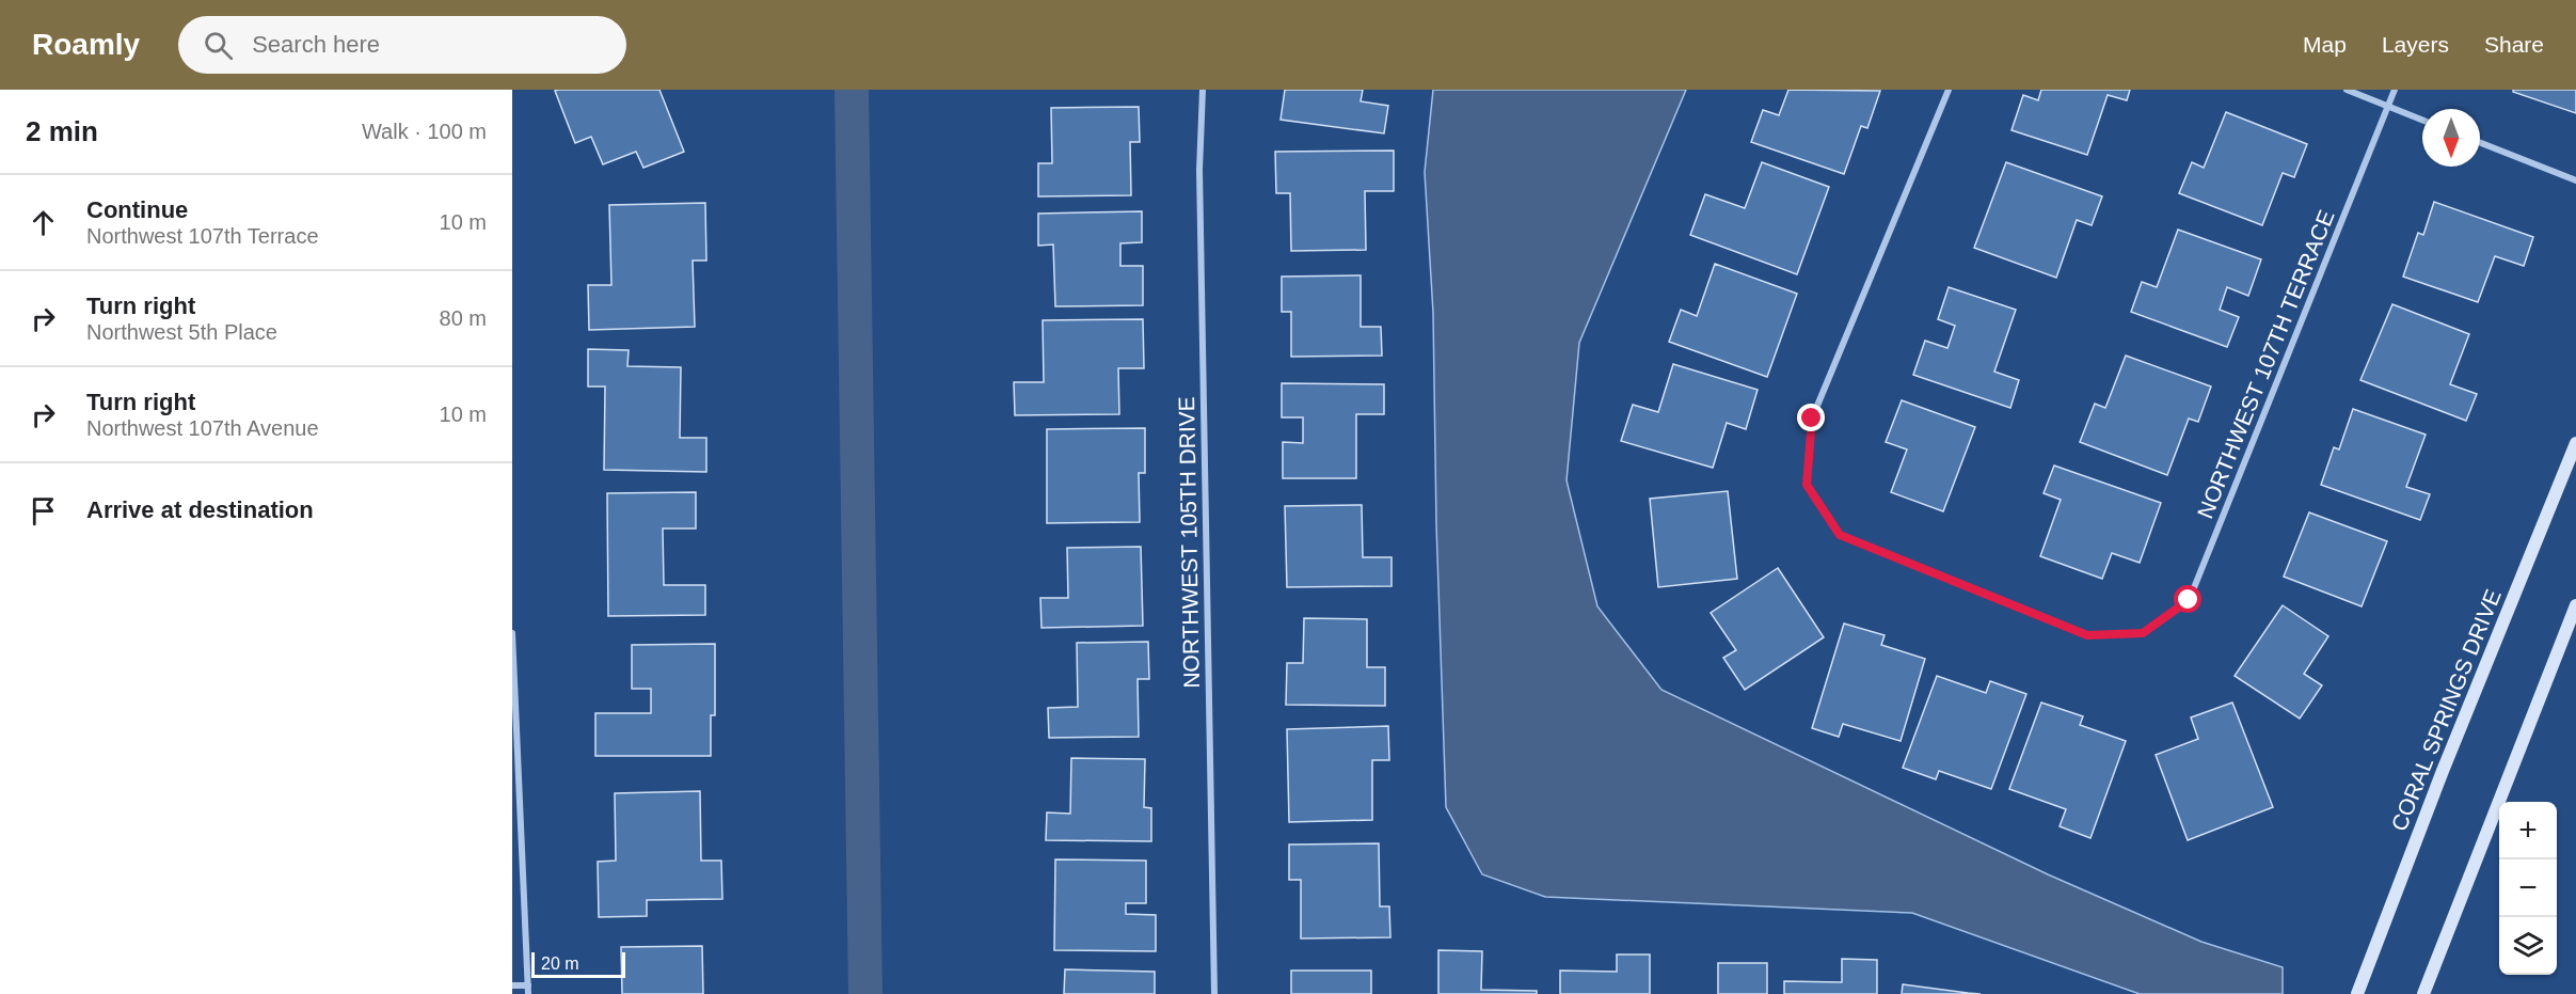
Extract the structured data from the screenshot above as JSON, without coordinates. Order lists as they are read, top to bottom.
{
  "streets": {
    "main road": ["CORAL SPRINGS DRIVE"],
    "street": ["NORTHWEST 107TH TERRACE", "NORTHWEST 105TH DRIVE"]
  },
  "scale_bar": "20 m",
  "north": "bottom",
  "page": {
    "header": "Roamly",
    "search": "Search here",
    "nav": ["Map", "Layers", "Share"],
    "heading": ["2 min", "Walk · 100 m"],
    "list": [
      ["Continue", "Northwest 107th Terrace", "10 m"],
      ["Turn right", "Northwest 5th Place", "80 m"],
      ["Turn right", "Northwest 107th Avenue", "10 m"],
      "Arrive at destination"
    ],
    "map_buttons": ["+", "−"],
    "scale": "20 m"
  }
}
